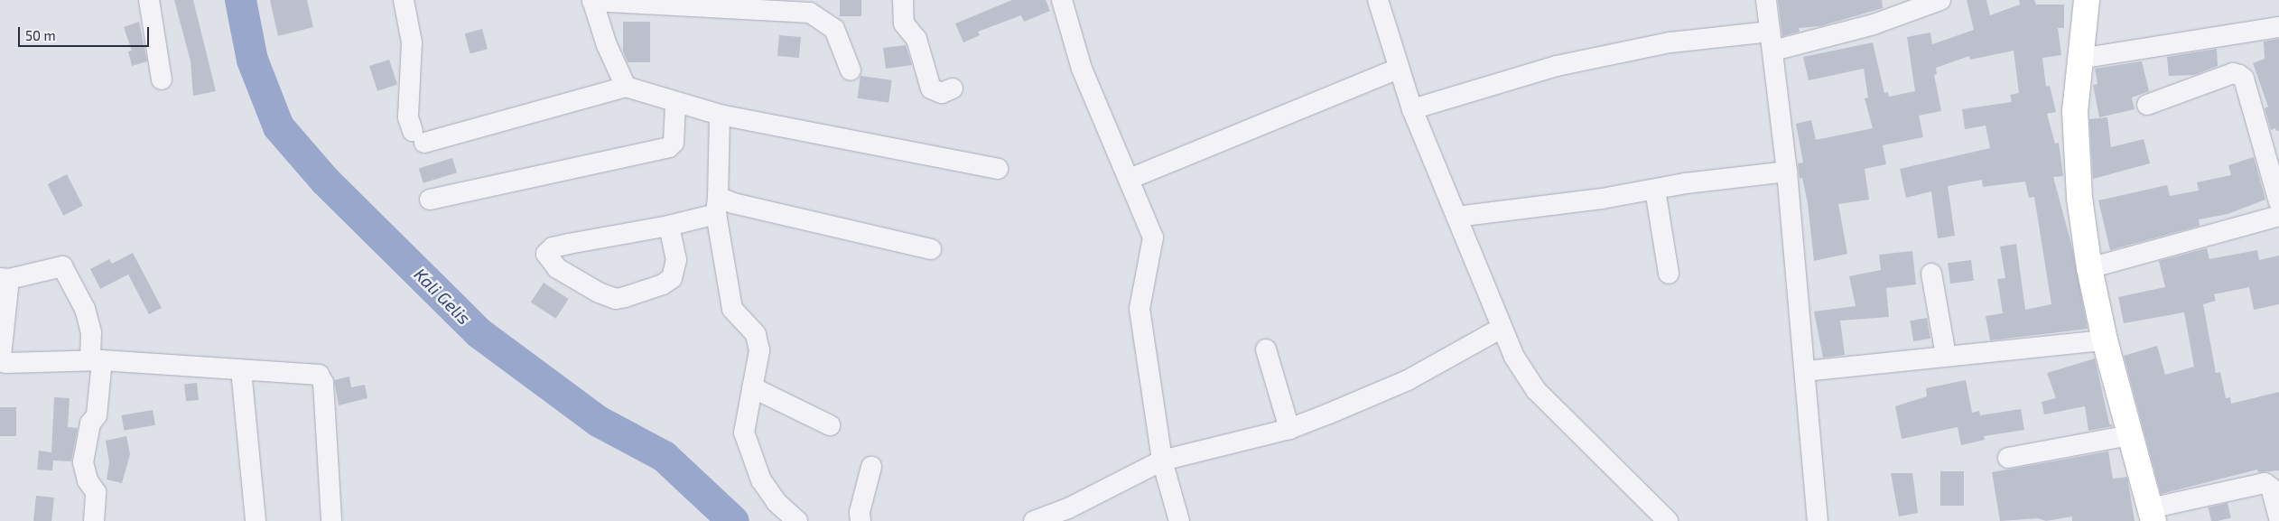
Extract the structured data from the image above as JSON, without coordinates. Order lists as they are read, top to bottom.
{
  "water": ["Kali Gelis"],
  "scale_bar": "50 m"
}
